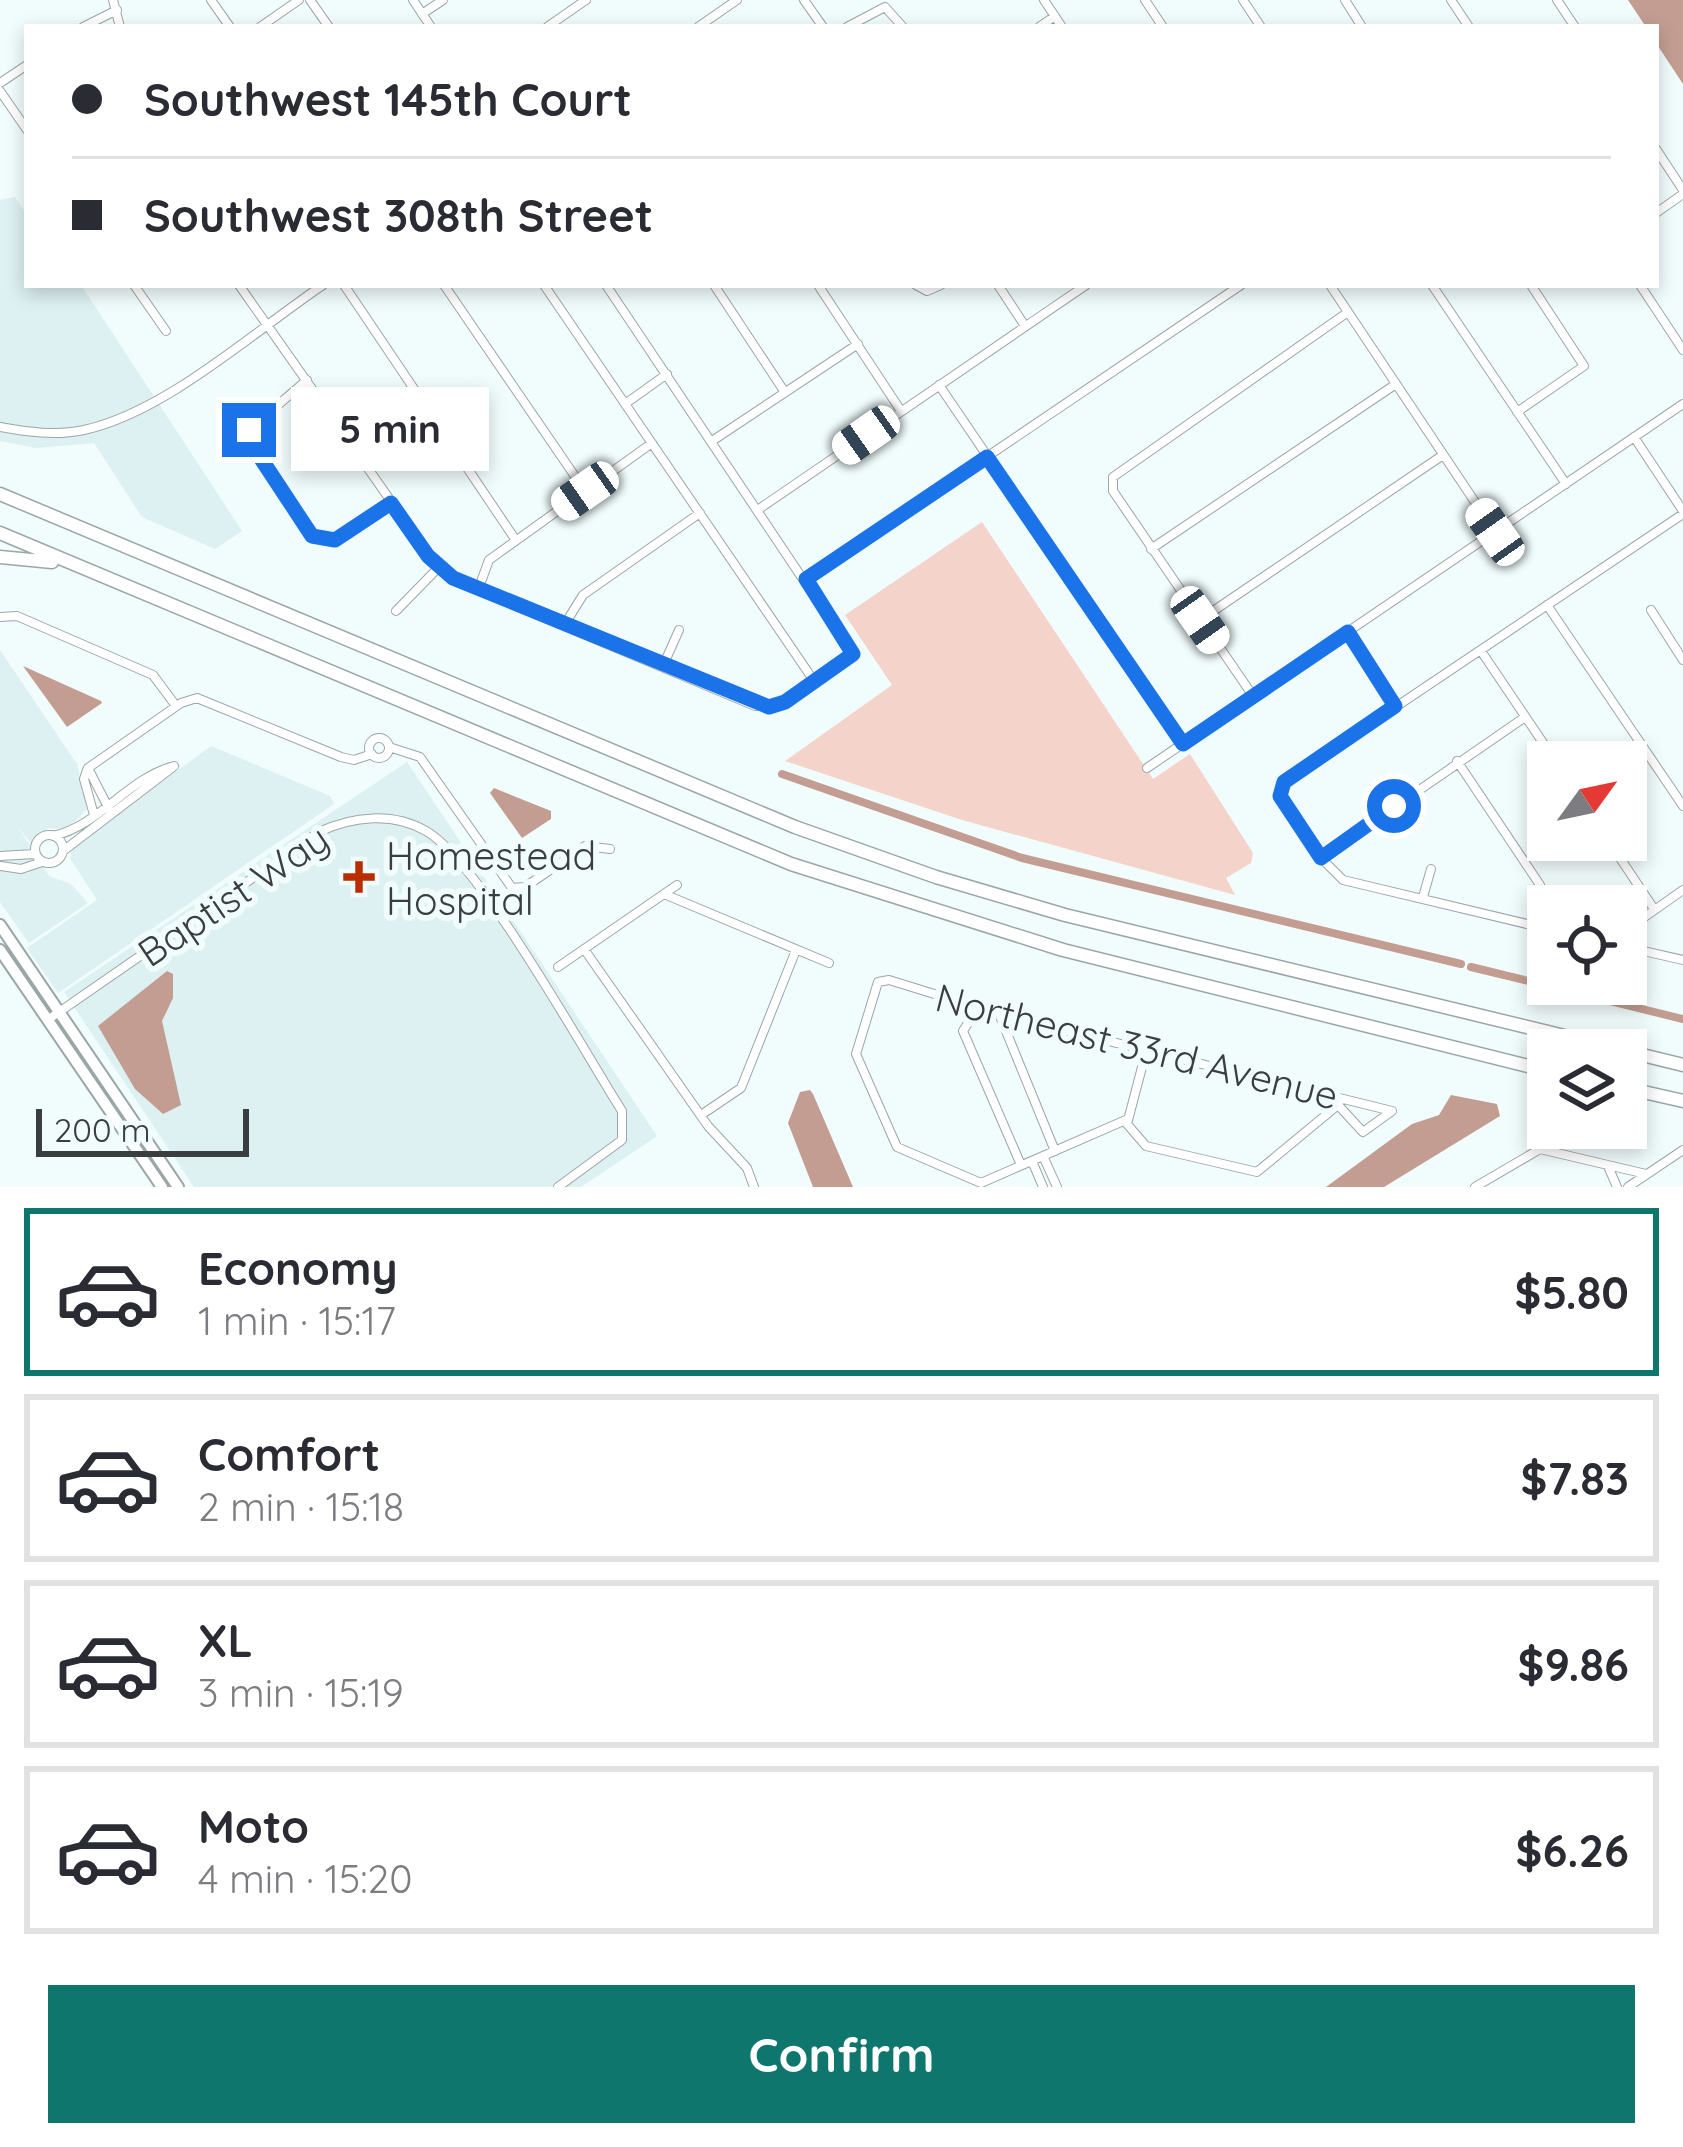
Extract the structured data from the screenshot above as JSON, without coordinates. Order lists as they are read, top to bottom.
{
  "streets": {
    "street": ["Baptist Way", "Northeast 33rd Avenue"]
  },
  "places": {
    "health": ["Homestead Hospital"]
  },
  "scale_bar": "200 m",
  "north": "top right",
  "page": {
    "banner": ["Southwest 145th Court", "Southwest 308th Street"],
    "bubble": "5 min",
    "scale": "200 m",
    "list": [
      {
        "name": "Economy",
        "note": "1 min · 15:17",
        "value": "$5.80"
      },
      {
        "name": "Comfort",
        "note": "2 min · 15:18",
        "value": "$7.83"
      },
      {
        "name": "XL",
        "note": "3 min · 15:19",
        "value": "$9.86"
      },
      {
        "name": "Moto",
        "note": "4 min · 15:20",
        "value": "$6.26"
      }
    ],
    "buttons": "Confirm"
  }
}
